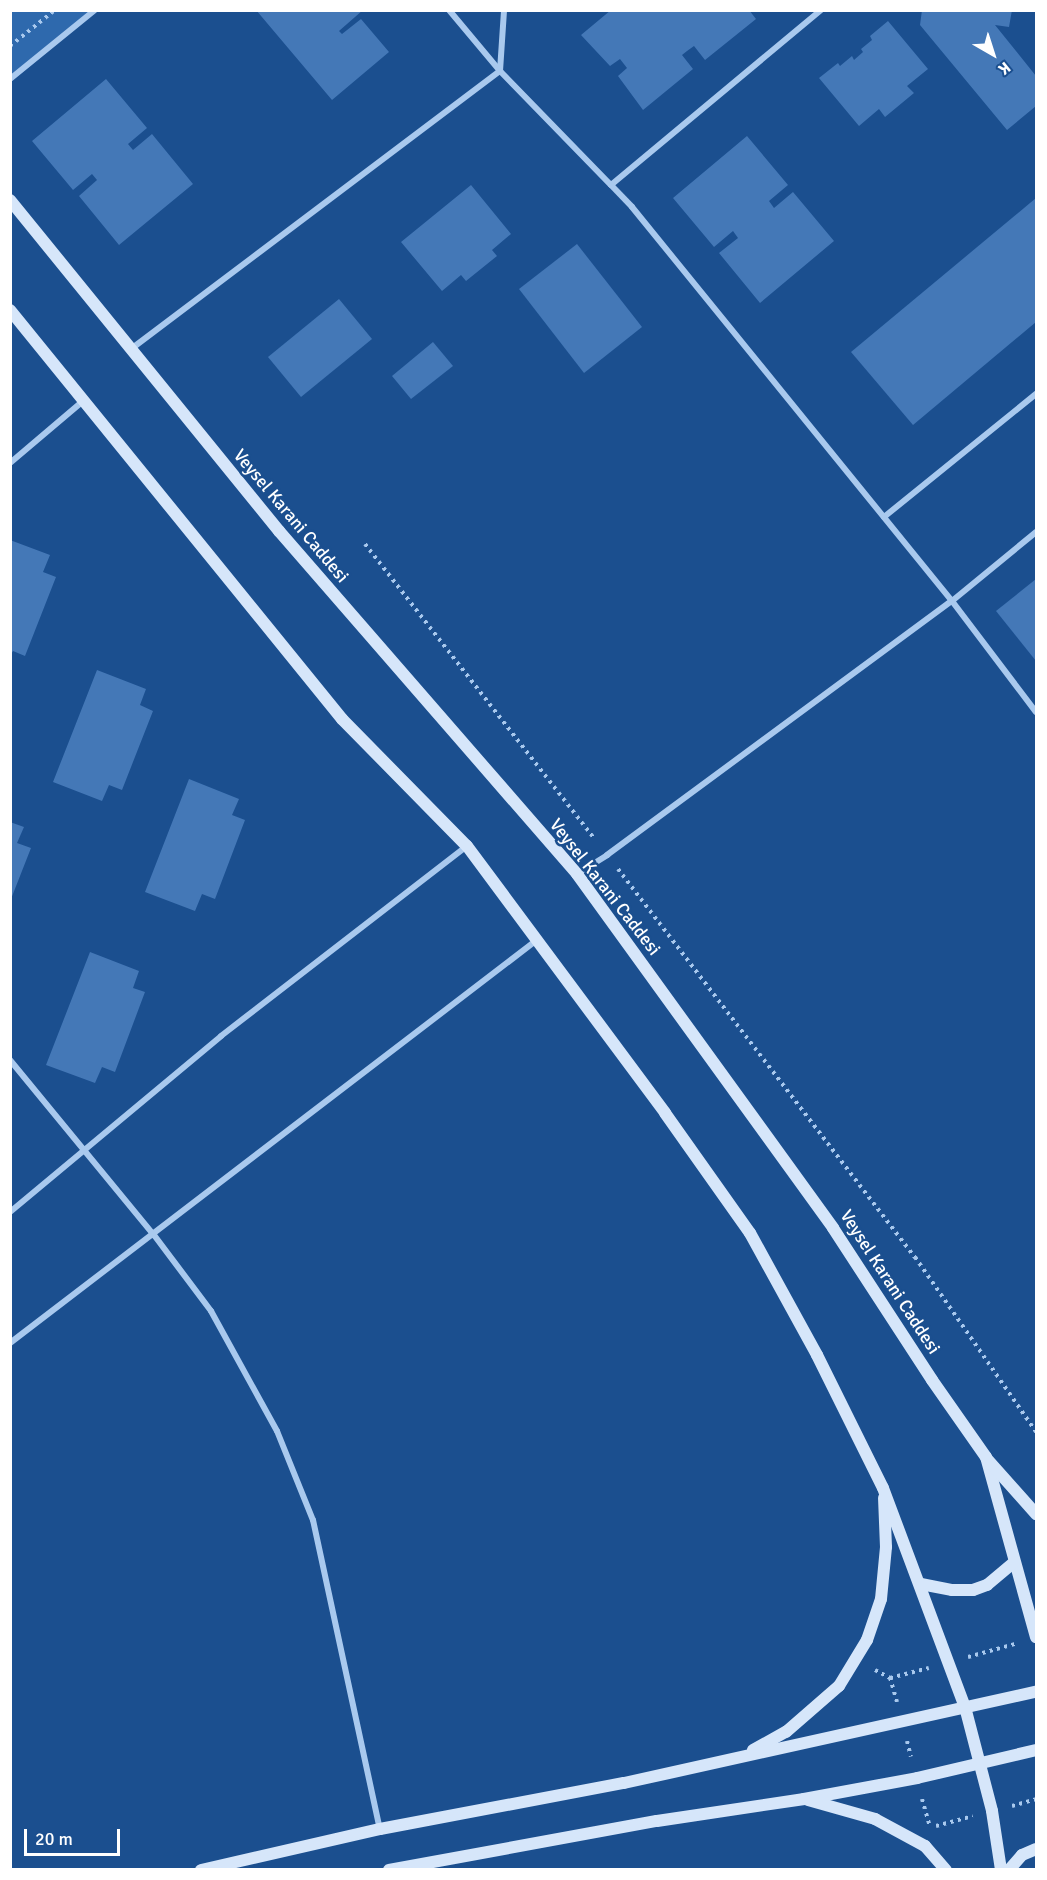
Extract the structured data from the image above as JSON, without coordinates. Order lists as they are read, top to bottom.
{
  "streets": {
    "main road": ["Veysel Karani Caddesi"]
  },
  "scale_bar": "20 m",
  "north": "bottom right"
}
